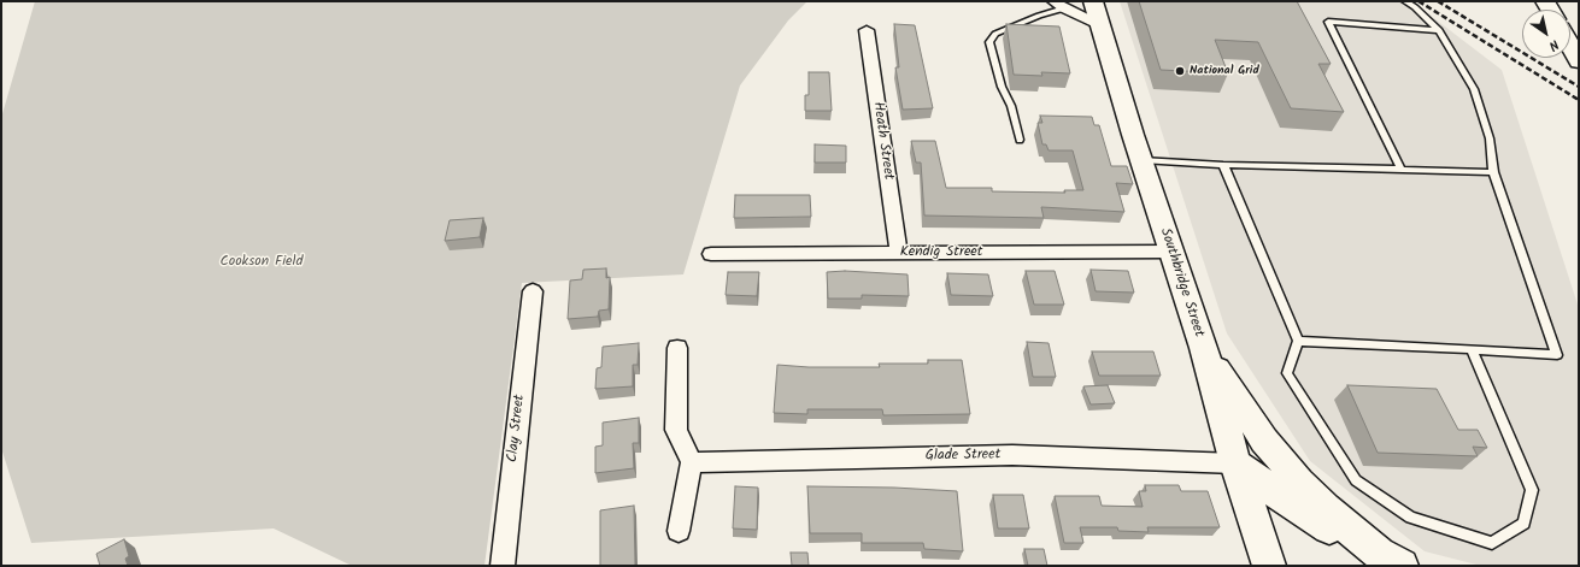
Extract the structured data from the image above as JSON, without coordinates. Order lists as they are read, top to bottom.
{
  "streets": {
    "main road": ["Southbridge Street"],
    "street": [
      "Heath Street",
      "Kendig Street",
      "Clay Street",
      "Glade Street"
    ]
  },
  "crossings": [
    ["Heath Street", "Kendig Street"],
    ["Kendig Street", "Southbridge Street"],
    ["Southbridge Street", "Glade Street"]
  ],
  "parks": ["Cookson Field"],
  "places": ["National Grid"],
  "north": "bottom right"
}
